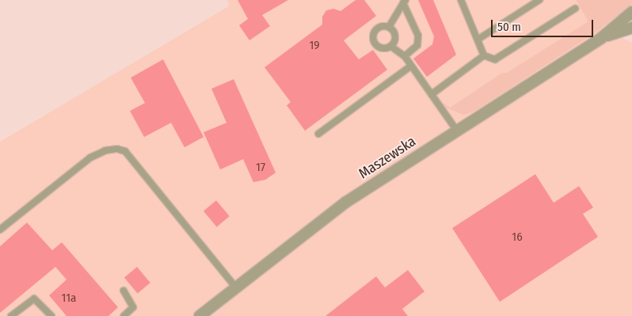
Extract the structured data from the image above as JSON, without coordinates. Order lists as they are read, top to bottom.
{
  "streets": {
    "street": ["Maszewska"]
  },
  "house_numbers": [
    "19",
    "17",
    "16",
    "11a"
  ],
  "scale_bar": "50 m"
}
